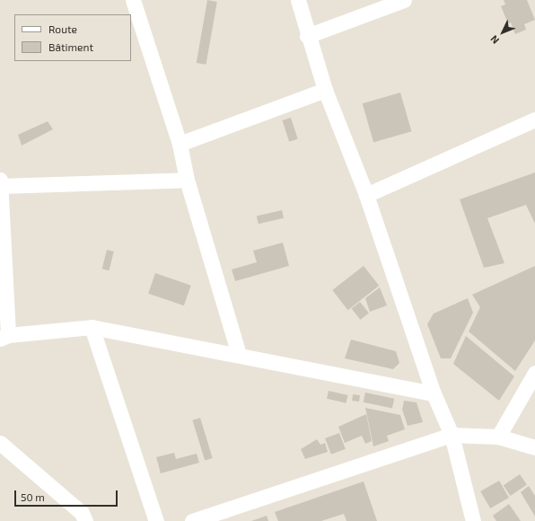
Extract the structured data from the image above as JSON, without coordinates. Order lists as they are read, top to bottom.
{
  "legend": ["Route", "Bâtiment"],
  "scale_bar": "50 m",
  "north": "bottom left"
}
